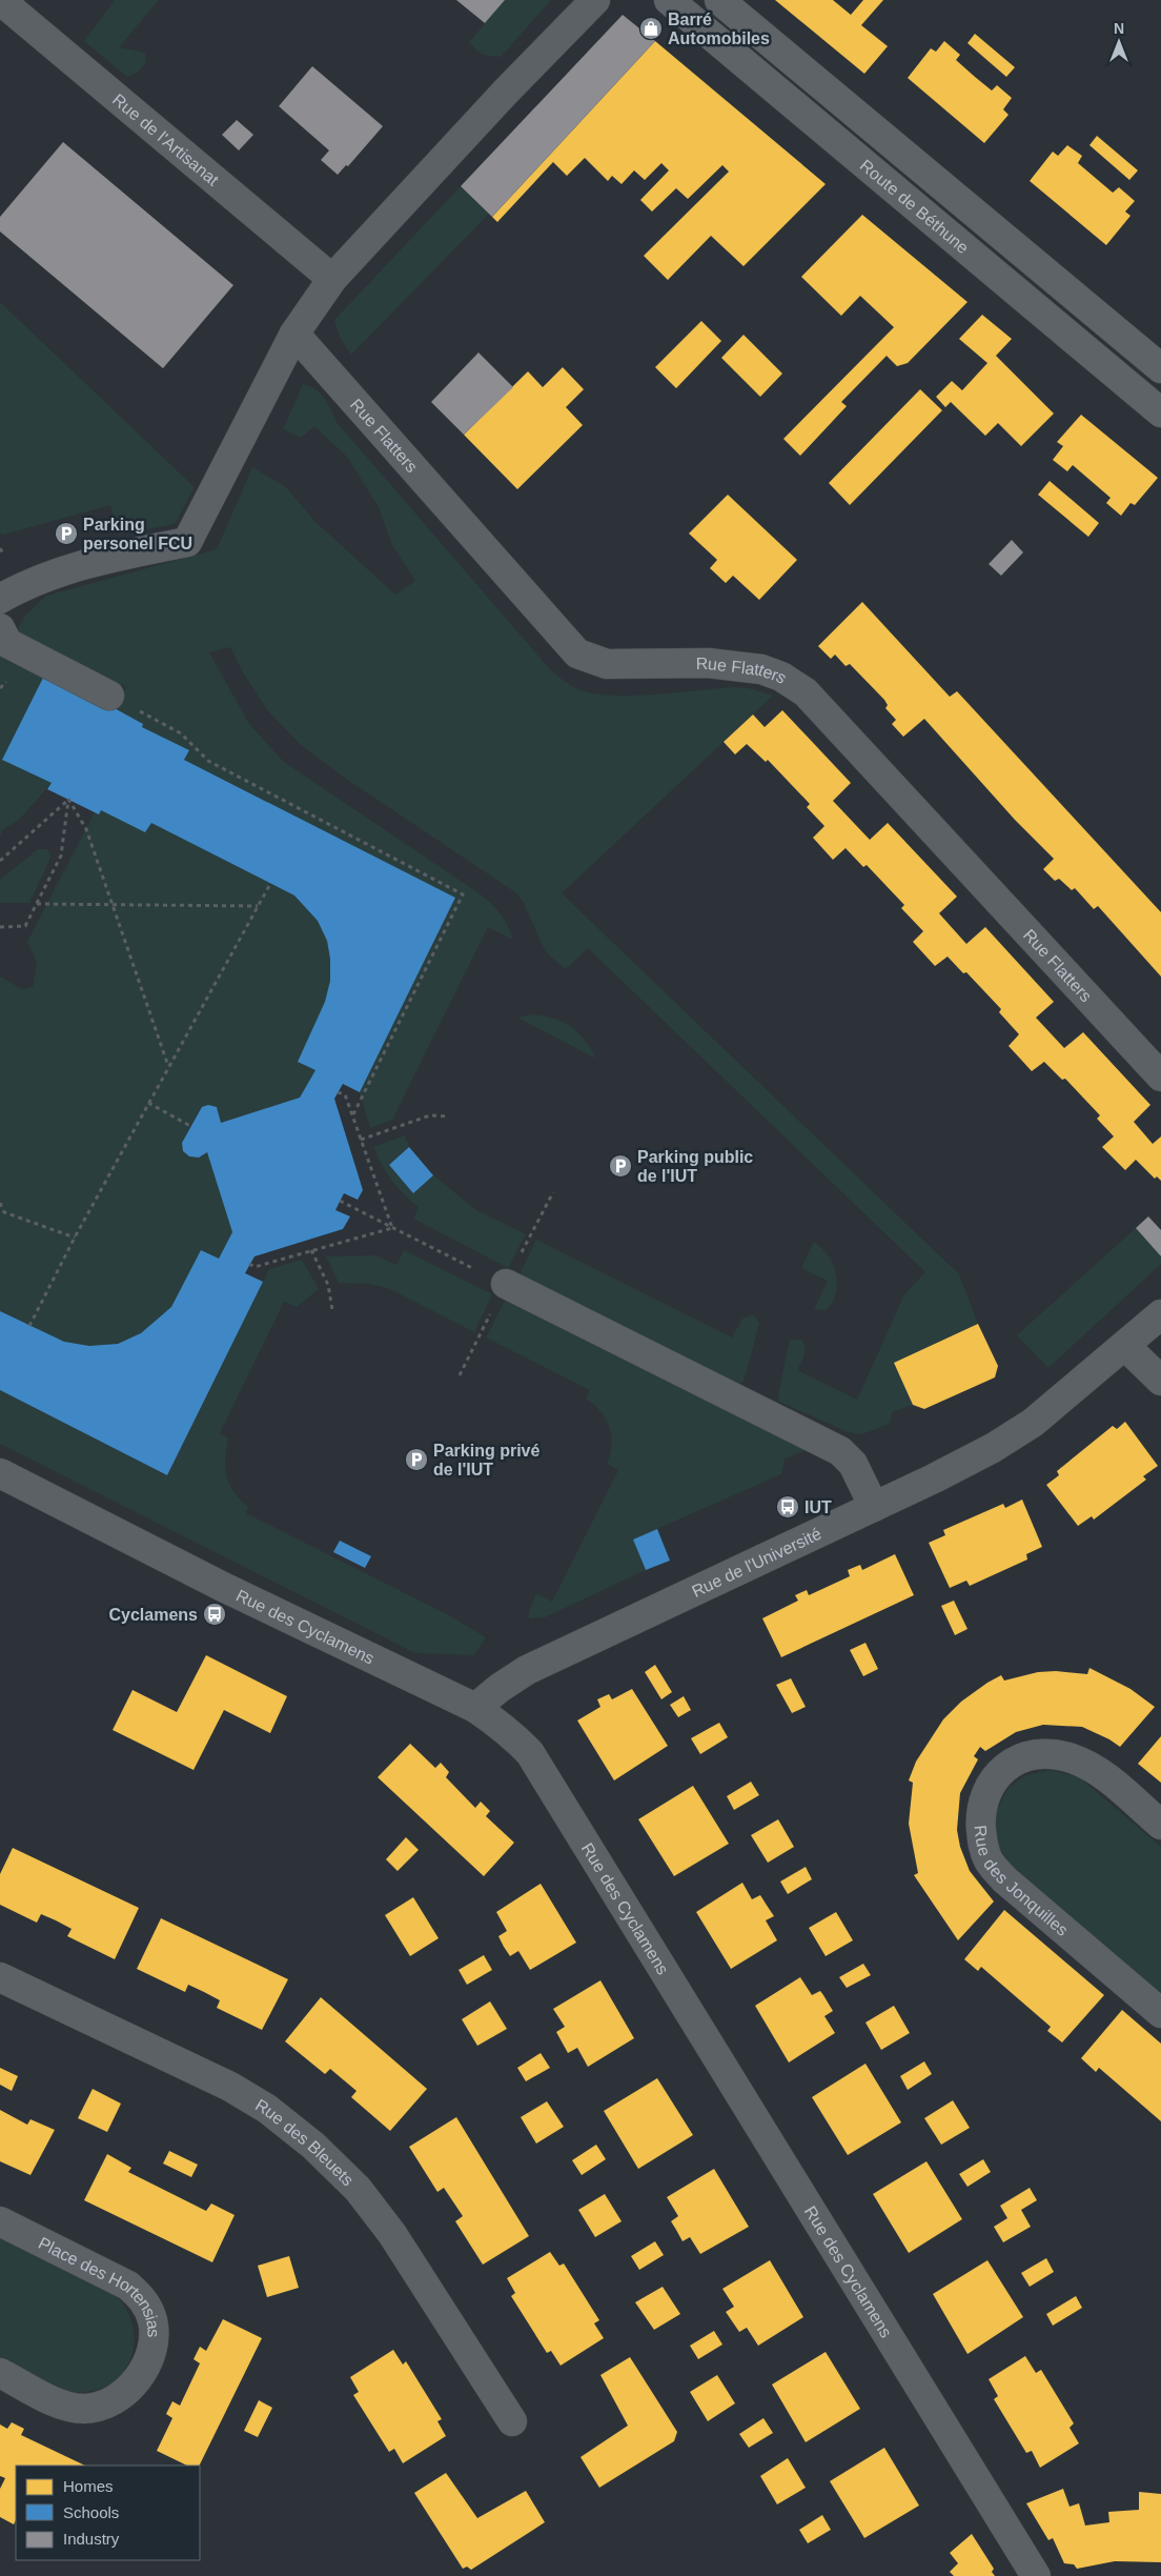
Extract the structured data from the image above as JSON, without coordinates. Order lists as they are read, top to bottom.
{
  "streets": {
    "main road": ["Route de Béthune"],
    "street": [
      "Rue de l'Artisanat",
      "Rue Flatters",
      "Rue de l'Université",
      "Rue des Cyclamens",
      "Rue des Jonquilles",
      "Rue des Bleuets",
      "Place des Hortensias"
    ]
  },
  "crossings": [
    ["Rue de l'Université", "Rue des Cyclamens"]
  ],
  "places": {
    "shop": ["Barré Automobiles"],
    "parking": ["Parking personel FCU", "Parking public de l'IUT", "Parking privé de l'IUT"],
    "bus stop": ["IUT", "Cyclamens"]
  },
  "legend": ["Homes", "Schools", "Industry"],
  "north": "top"
}
